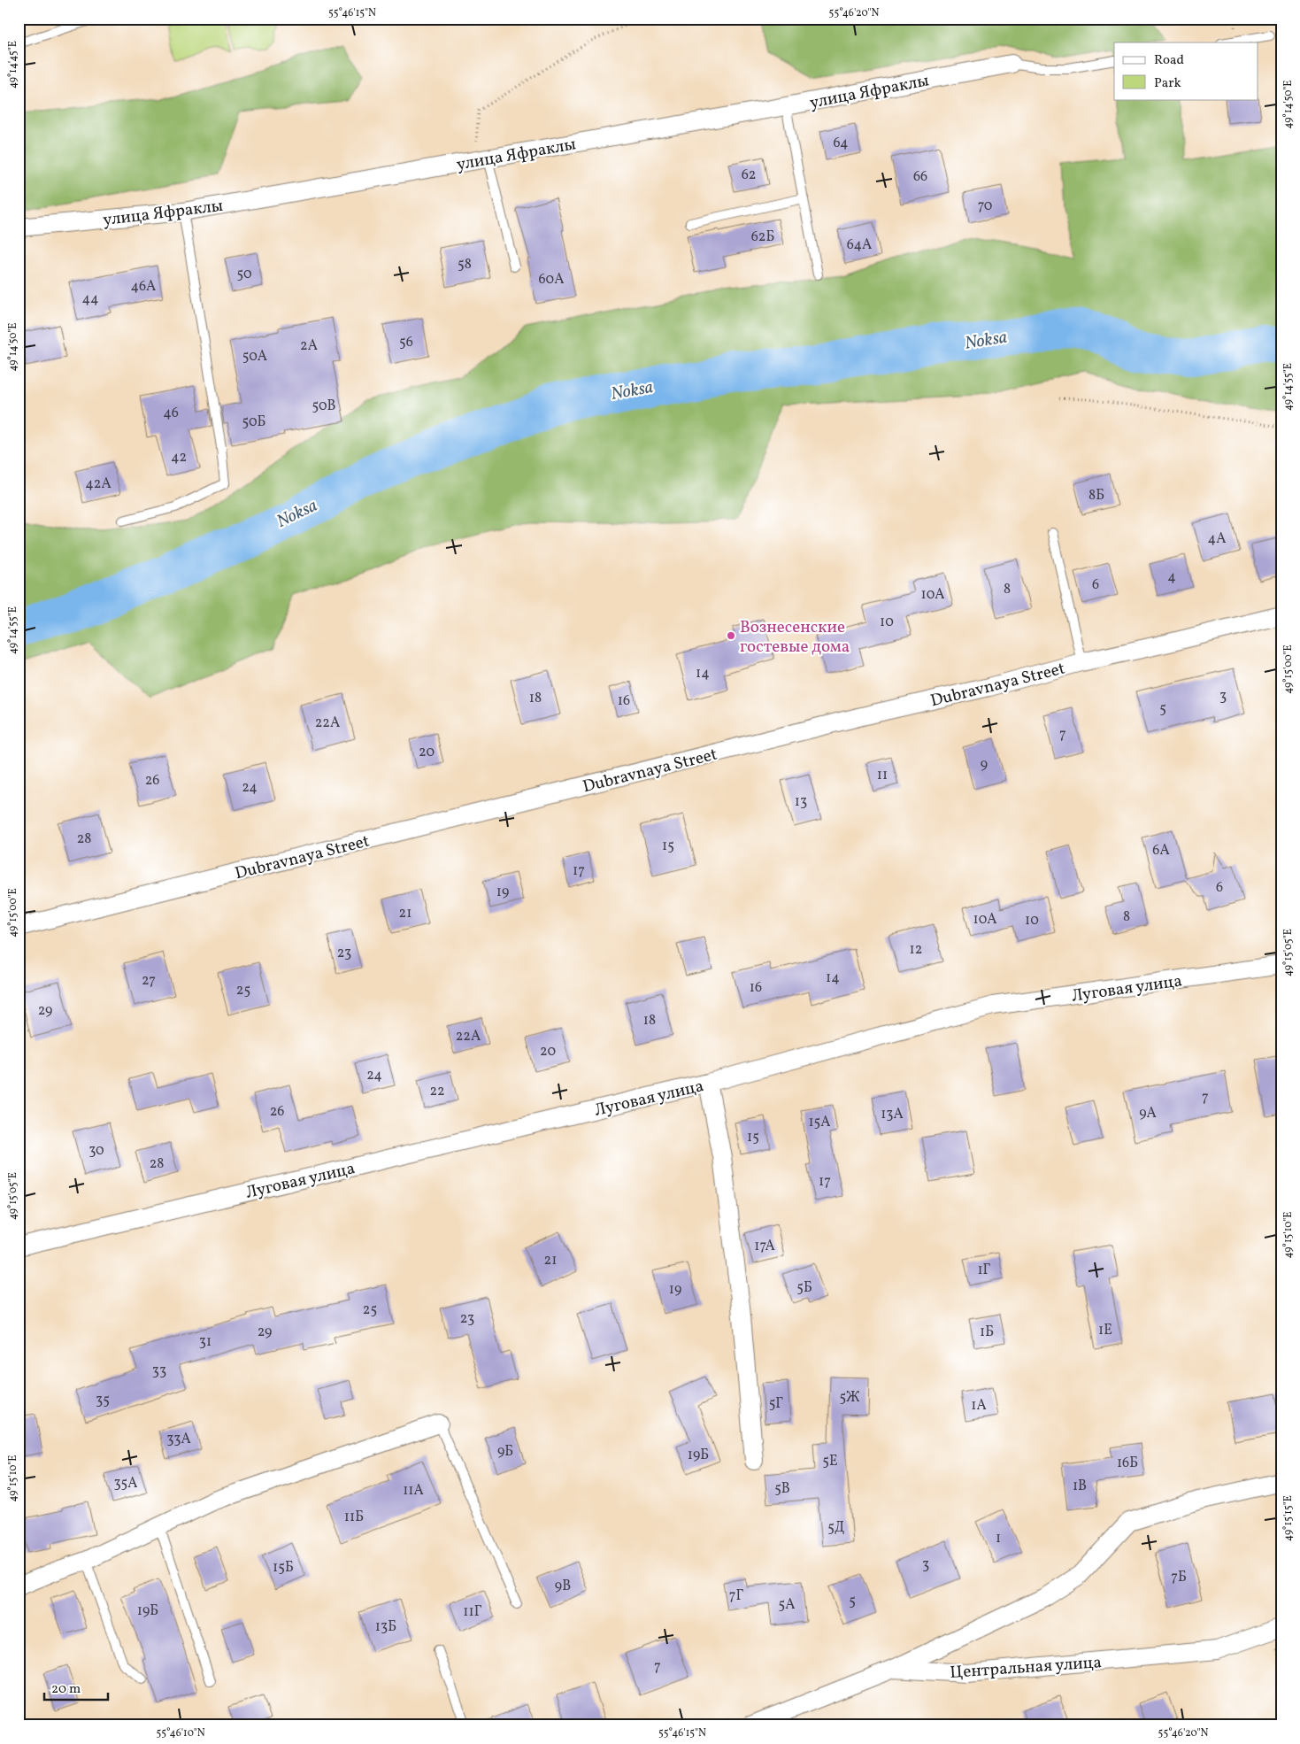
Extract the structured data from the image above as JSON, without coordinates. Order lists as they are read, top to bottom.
{
  "streets": {
    "street": [
      "улица Яфраклы",
      "Dubravnaya Street",
      "Луговая улица",
      "Центральная улица"
    ]
  },
  "water": ["Noksa"],
  "places": ["Вознесенские гостевые дома"],
  "house_numbers": [
    "64",
    "62",
    "66",
    "70",
    "62Б",
    "64А",
    "58",
    "50",
    "60А",
    "46А",
    "44",
    "56",
    "2А",
    "50А",
    "50В",
    "46",
    "50Б",
    "42",
    "42А",
    "8Б",
    "4А",
    "4",
    "6",
    "8",
    "10А",
    "10",
    "14",
    "3",
    "18",
    "16",
    "5",
    "22А",
    "7",
    "20",
    "9",
    "11",
    "26",
    "24",
    "13",
    "28",
    "15",
    "6А",
    "17",
    "6",
    "19",
    "21",
    "8",
    "10А",
    "10",
    "12",
    "23",
    "14",
    "27",
    "16",
    "25",
    "29",
    "18",
    "22А",
    "20",
    "24",
    "22",
    "7",
    "26",
    "9А",
    "13А",
    "15А",
    "15",
    "30",
    "28",
    "17",
    "17А",
    "21",
    "1Г",
    "5Б",
    "19",
    "25",
    "23",
    "1Е",
    "29",
    "1Б",
    "31",
    "33",
    "5Ж",
    "35",
    "5Г",
    "1А",
    "33А",
    "9Б",
    "19Б",
    "5Е",
    "16Б",
    "35А",
    "1В",
    "5В",
    "11А",
    "11Б",
    "5Д",
    "1",
    "3",
    "15Б",
    "7Б",
    "9В",
    "7Г",
    "5",
    "5А",
    "19Б",
    "11Г",
    "13Б",
    "7"
  ],
  "legend": ["Road", "Park"],
  "scale_bar": "20 m",
  "coordinates": [
    "55°46'15\"N",
    "55°46'20\"N",
    "49°14'45\"E",
    "49°14'50\"E",
    "49°14'55\"E",
    "49°15'00\"E",
    "49°15'05\"E",
    "49°15'10\"E",
    "49°15'15\"E",
    "55°46'10\"N"
  ]
}
